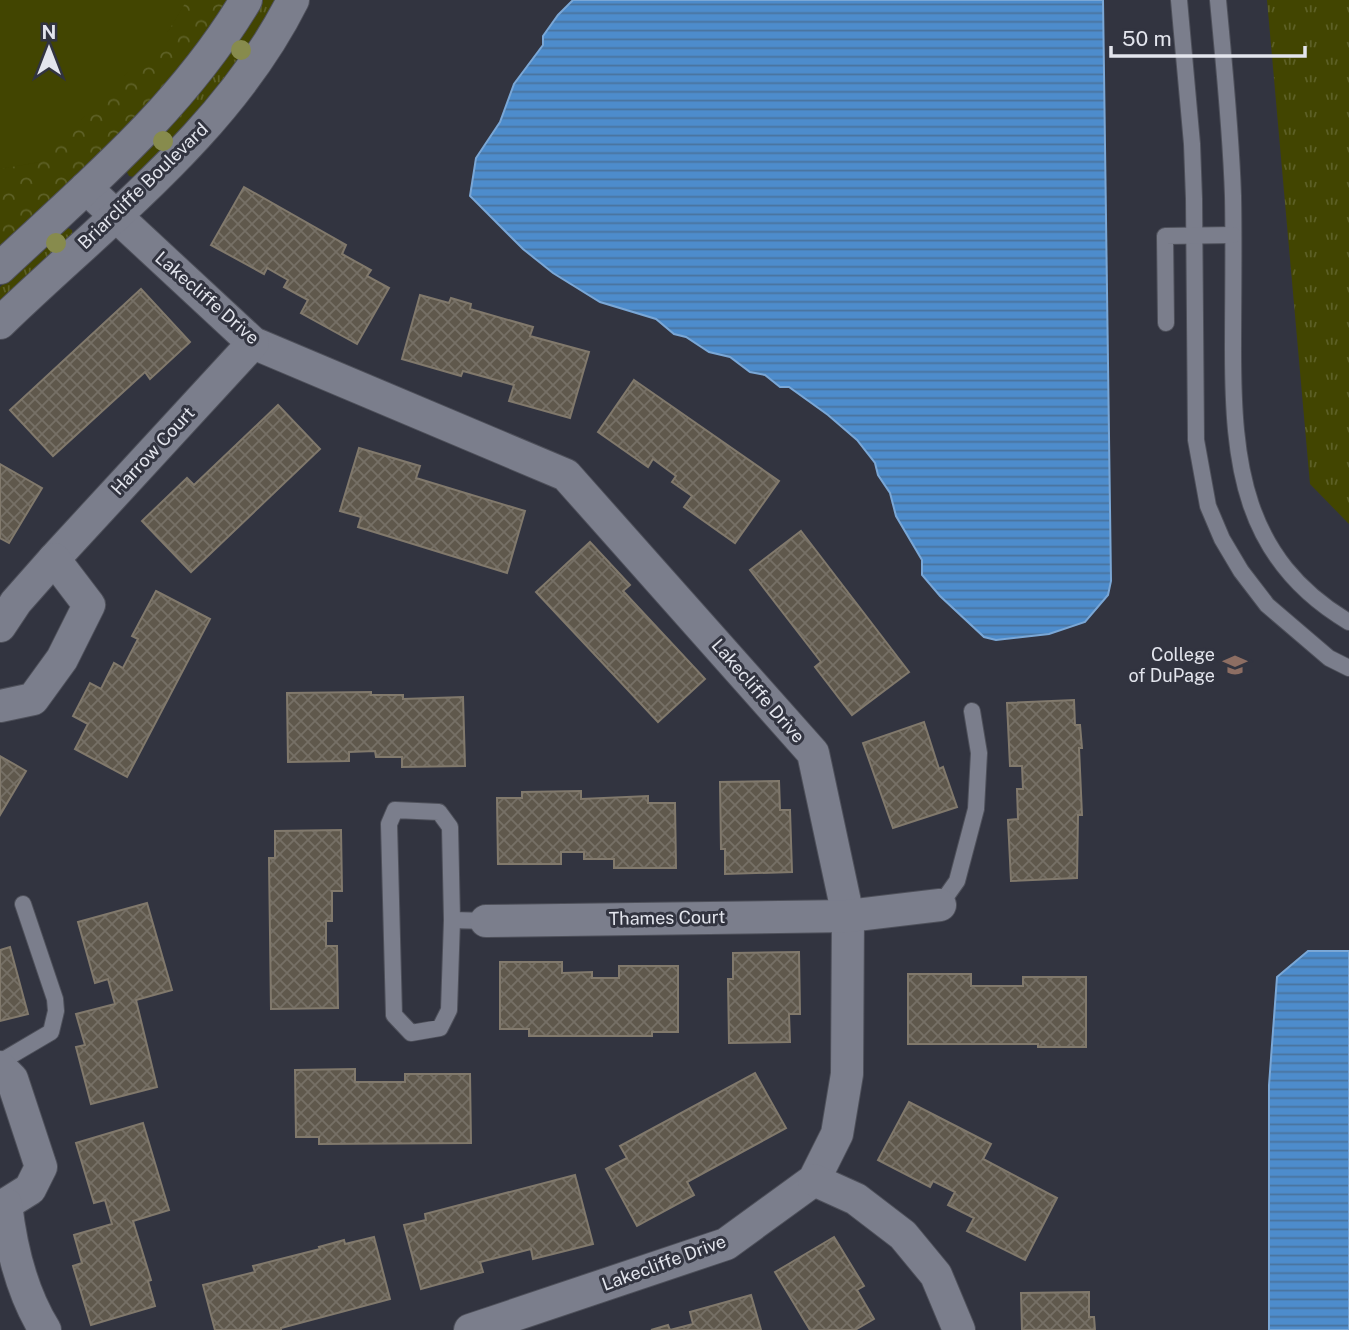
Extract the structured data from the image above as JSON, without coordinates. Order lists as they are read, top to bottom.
{
  "streets": {
    "street": [
      "Briarcliffe Boulevard",
      "Lakecliffe Drive",
      "Harrow Court",
      "Thames Court"
    ]
  },
  "crossings": [
    ["Briarcliffe Boulevard", "Lakecliffe Drive"],
    ["Lakecliffe Drive", "Harrow Court"],
    ["Lakecliffe Drive", "Thames Court"]
  ],
  "places": {
    "school or university": ["College of DuPage"]
  },
  "scale_bar": "50 m",
  "north": "top"
}
